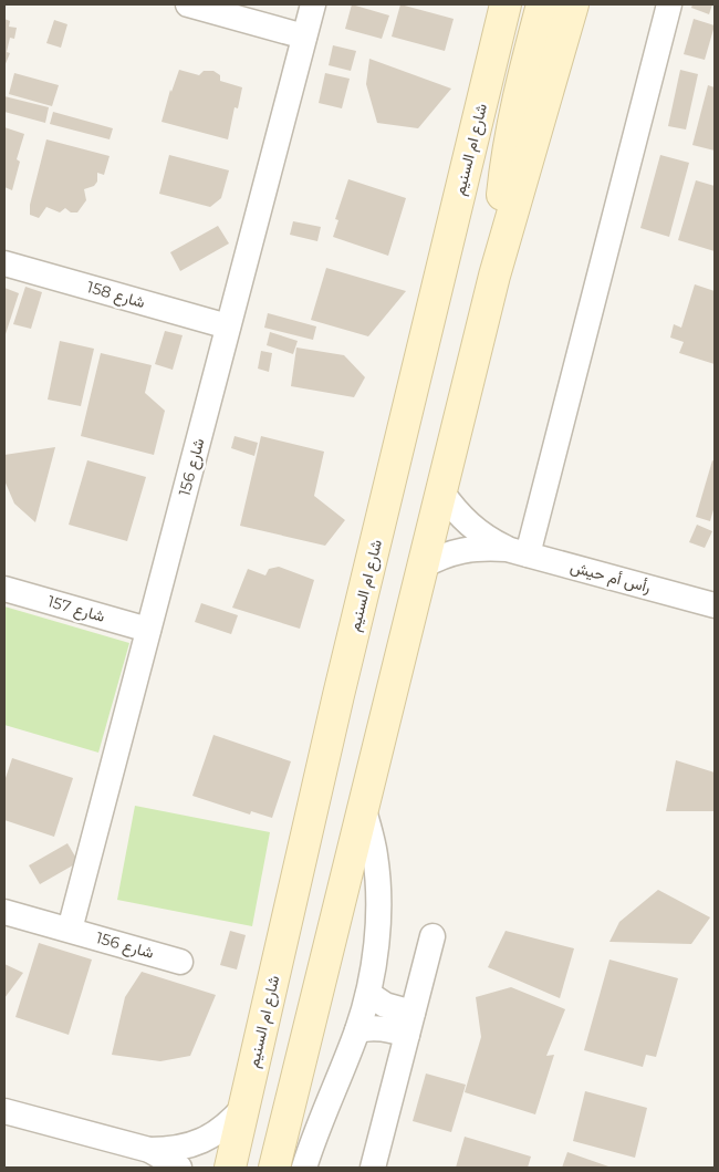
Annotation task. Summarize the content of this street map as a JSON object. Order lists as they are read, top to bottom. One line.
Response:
{"streets":{"main road":["شارع ام السنيم"],"street":["شارع 158","شارع 156","رأس أم حيش","شارع 157"]},"crossings":[["شارع 158","شارع 156"],["شارع 156","شارع 157"]]}
